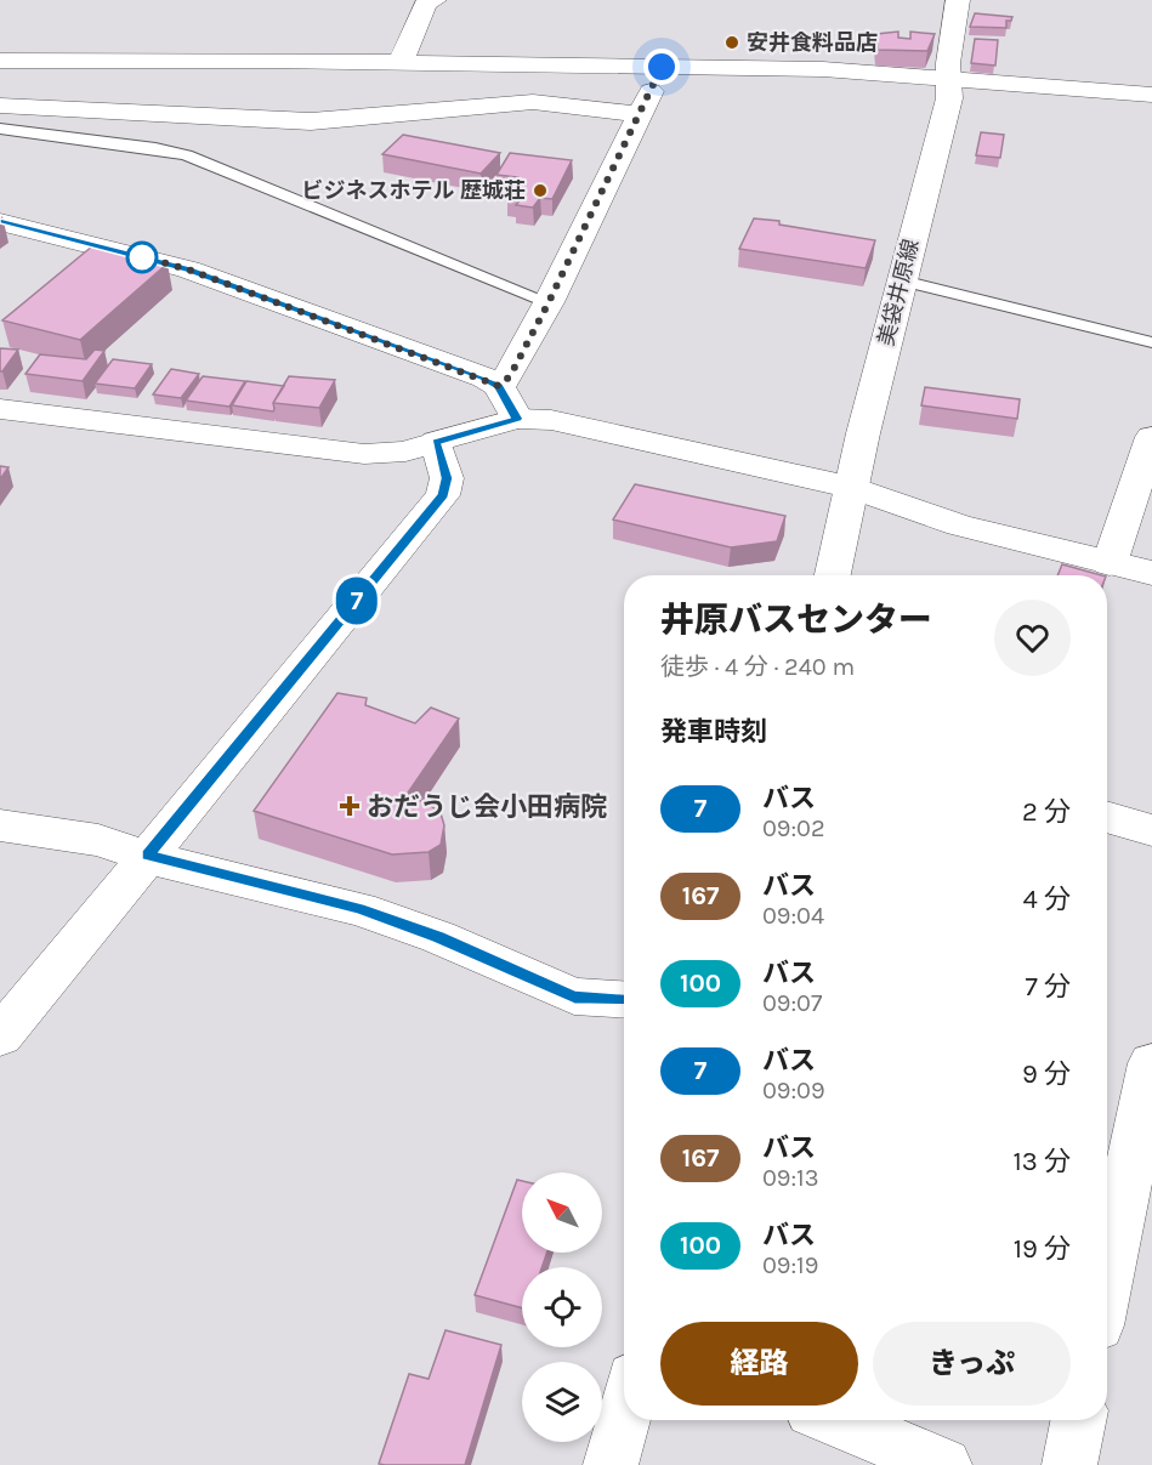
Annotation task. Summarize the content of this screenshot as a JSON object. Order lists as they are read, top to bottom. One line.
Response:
{"streets":{"street":["美袋井原線"]},"places":{"other":["安井食料品店","ビジネスホテル 歴城荘"],"health":["おだうじ会小田病院"]},"lines":["bus line 7"],"north":"top left","page":{"on_map":"7","heading":[["井原バスセンター","徒歩 · 4 分 · 240 m"],"発車時刻"],"list":[{"mark":"7","name":"バス","note":"09:02","value":"2 分"},{"mark":"167","name":"バス","note":"09:04","value":"4 分"},{"mark":"100","name":"バス","note":"09:07","value":"7 分"},{"mark":"7","name":"バス","note":"09:09","value":"9 分"},{"mark":"167","name":"バス","note":"09:13","value":"13 分"},{"mark":"100","name":"バス","note":"09:19","value":"19 分"}],"buttons":["経路","きっぷ"]}}
